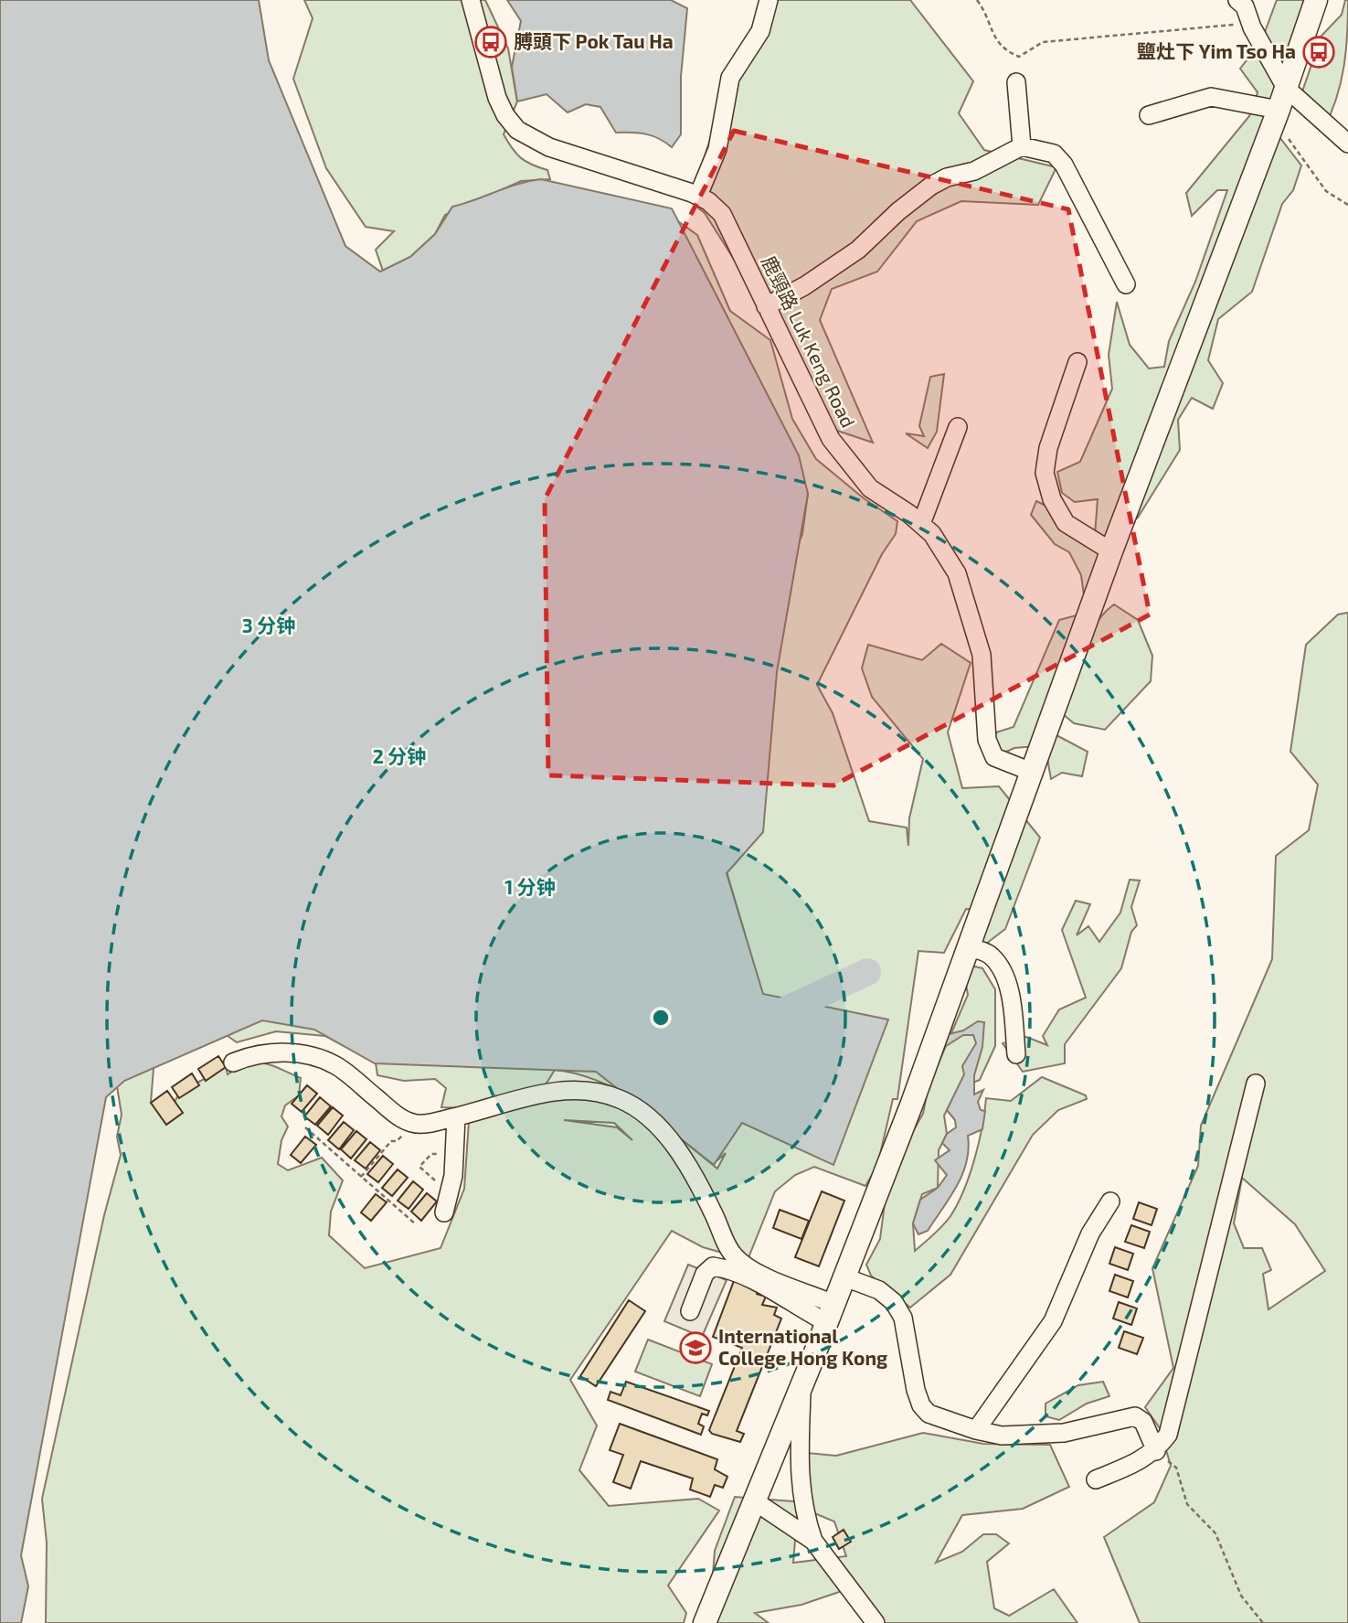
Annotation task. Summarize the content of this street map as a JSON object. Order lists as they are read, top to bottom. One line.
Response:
{"streets":{"street":["鹿頸路 Luk Keng Road"]},"places":{"bus stop":["膊頭下 Pok Tau Ha","鹽灶下 Yim Tso Ha"],"school or university":["International College Hong Kong"]},"rings":["3 分钟","2 分钟","1 分钟"]}
